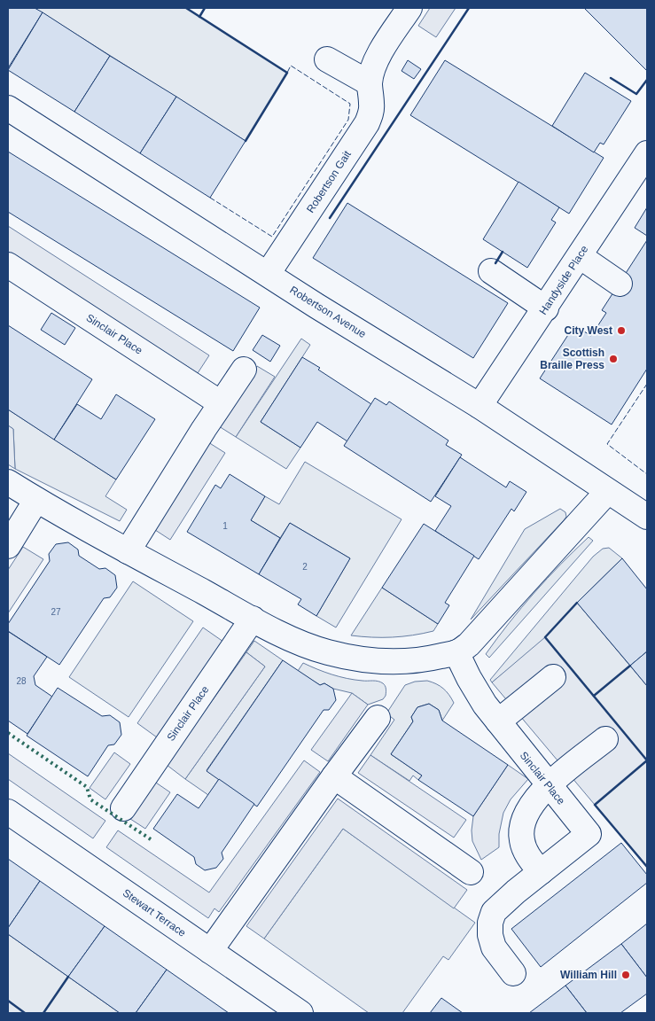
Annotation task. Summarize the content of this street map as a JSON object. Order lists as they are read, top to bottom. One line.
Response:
{"streets":{"street":["Robertson Gait","Handyside Place","Robertson Avenue","Sinclair Place","Stewart Terrace"]},"crossings":[["Robertson Gait","Robertson Avenue"],["Handyside Place","Robertson Avenue"]],"places":["City West","Scottish Braille Press","William Hill"],"house_numbers":["1","2","27","28"]}
